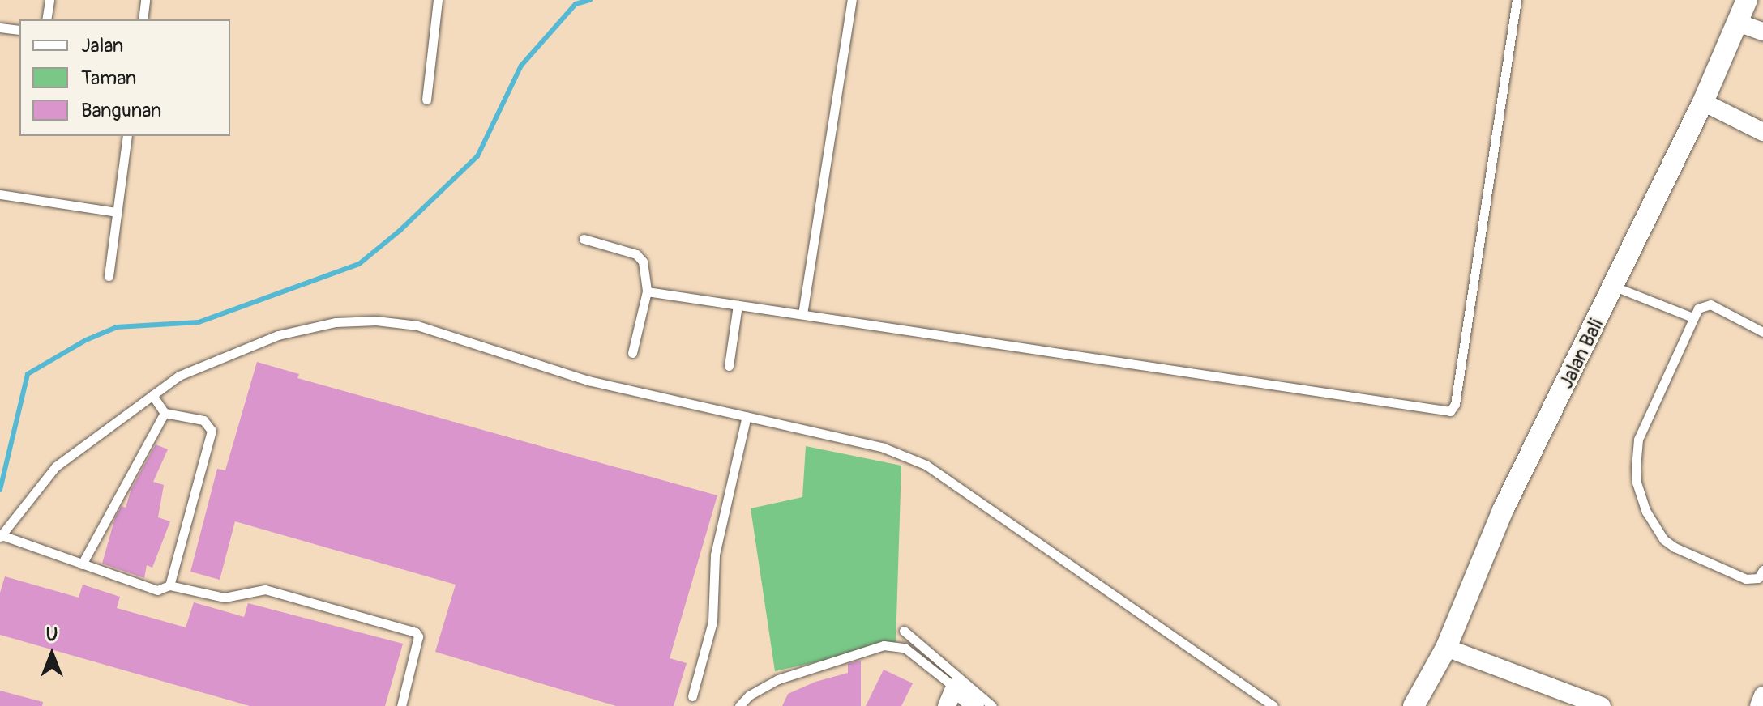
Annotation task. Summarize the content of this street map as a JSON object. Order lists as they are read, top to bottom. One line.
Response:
{"streets":{"street":["Jalan Bali"]},"legend":["Jalan","Taman","Bangunan"],"north":"top"}
